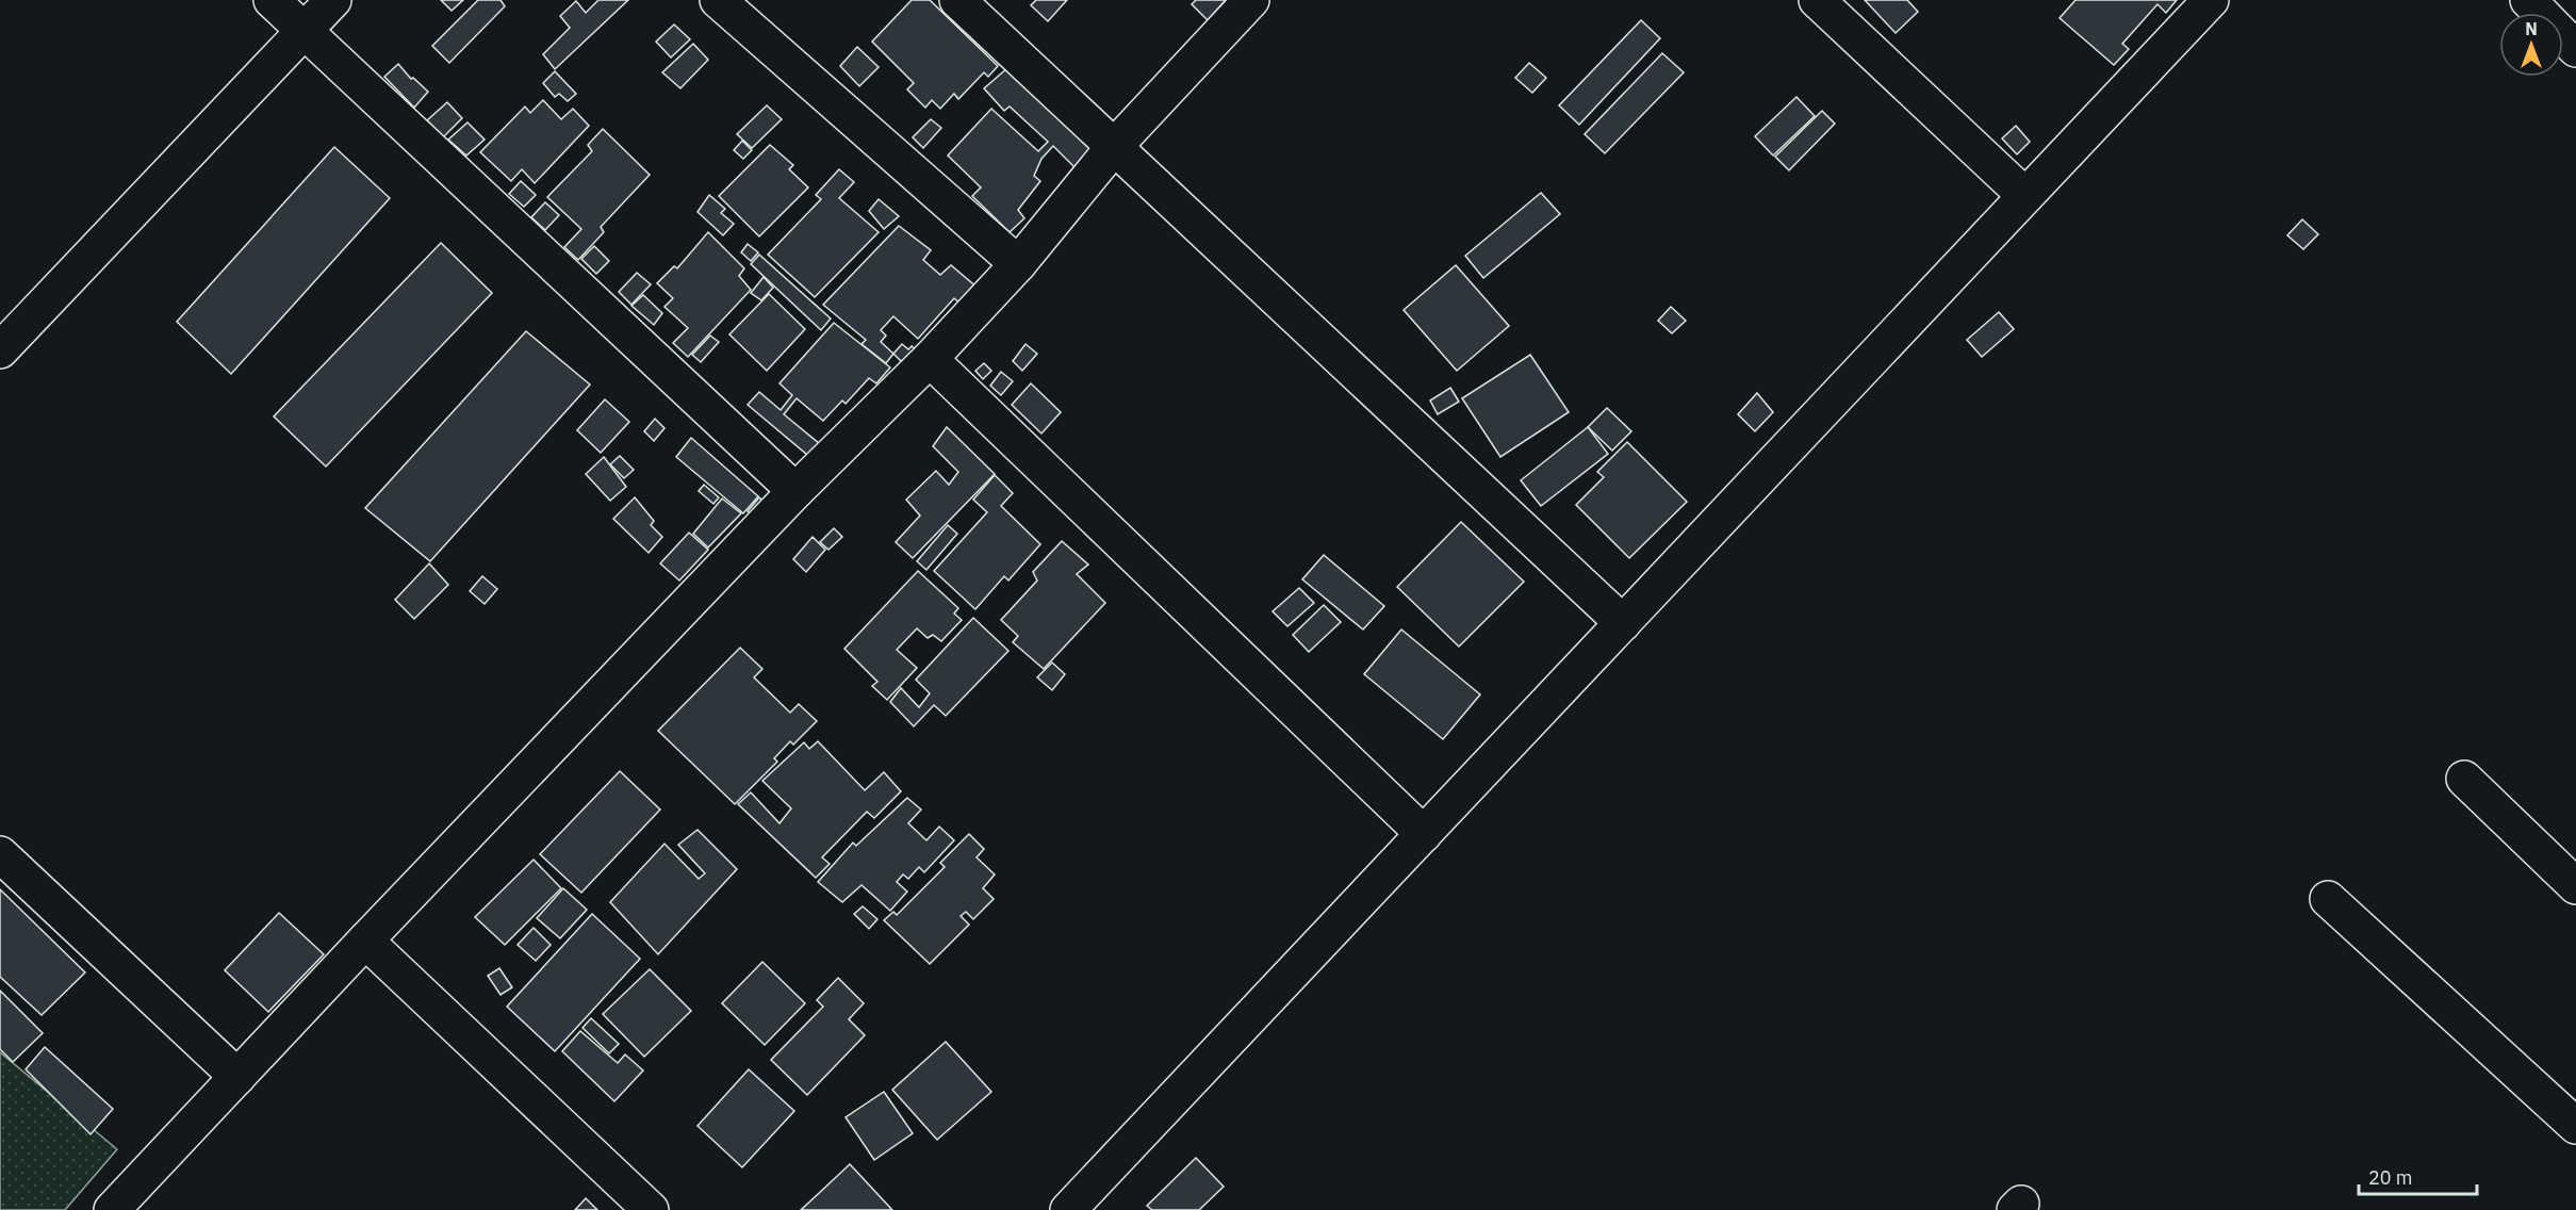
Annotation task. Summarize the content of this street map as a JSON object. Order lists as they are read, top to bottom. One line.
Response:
{"scale_bar":"20 m","north":"top"}
